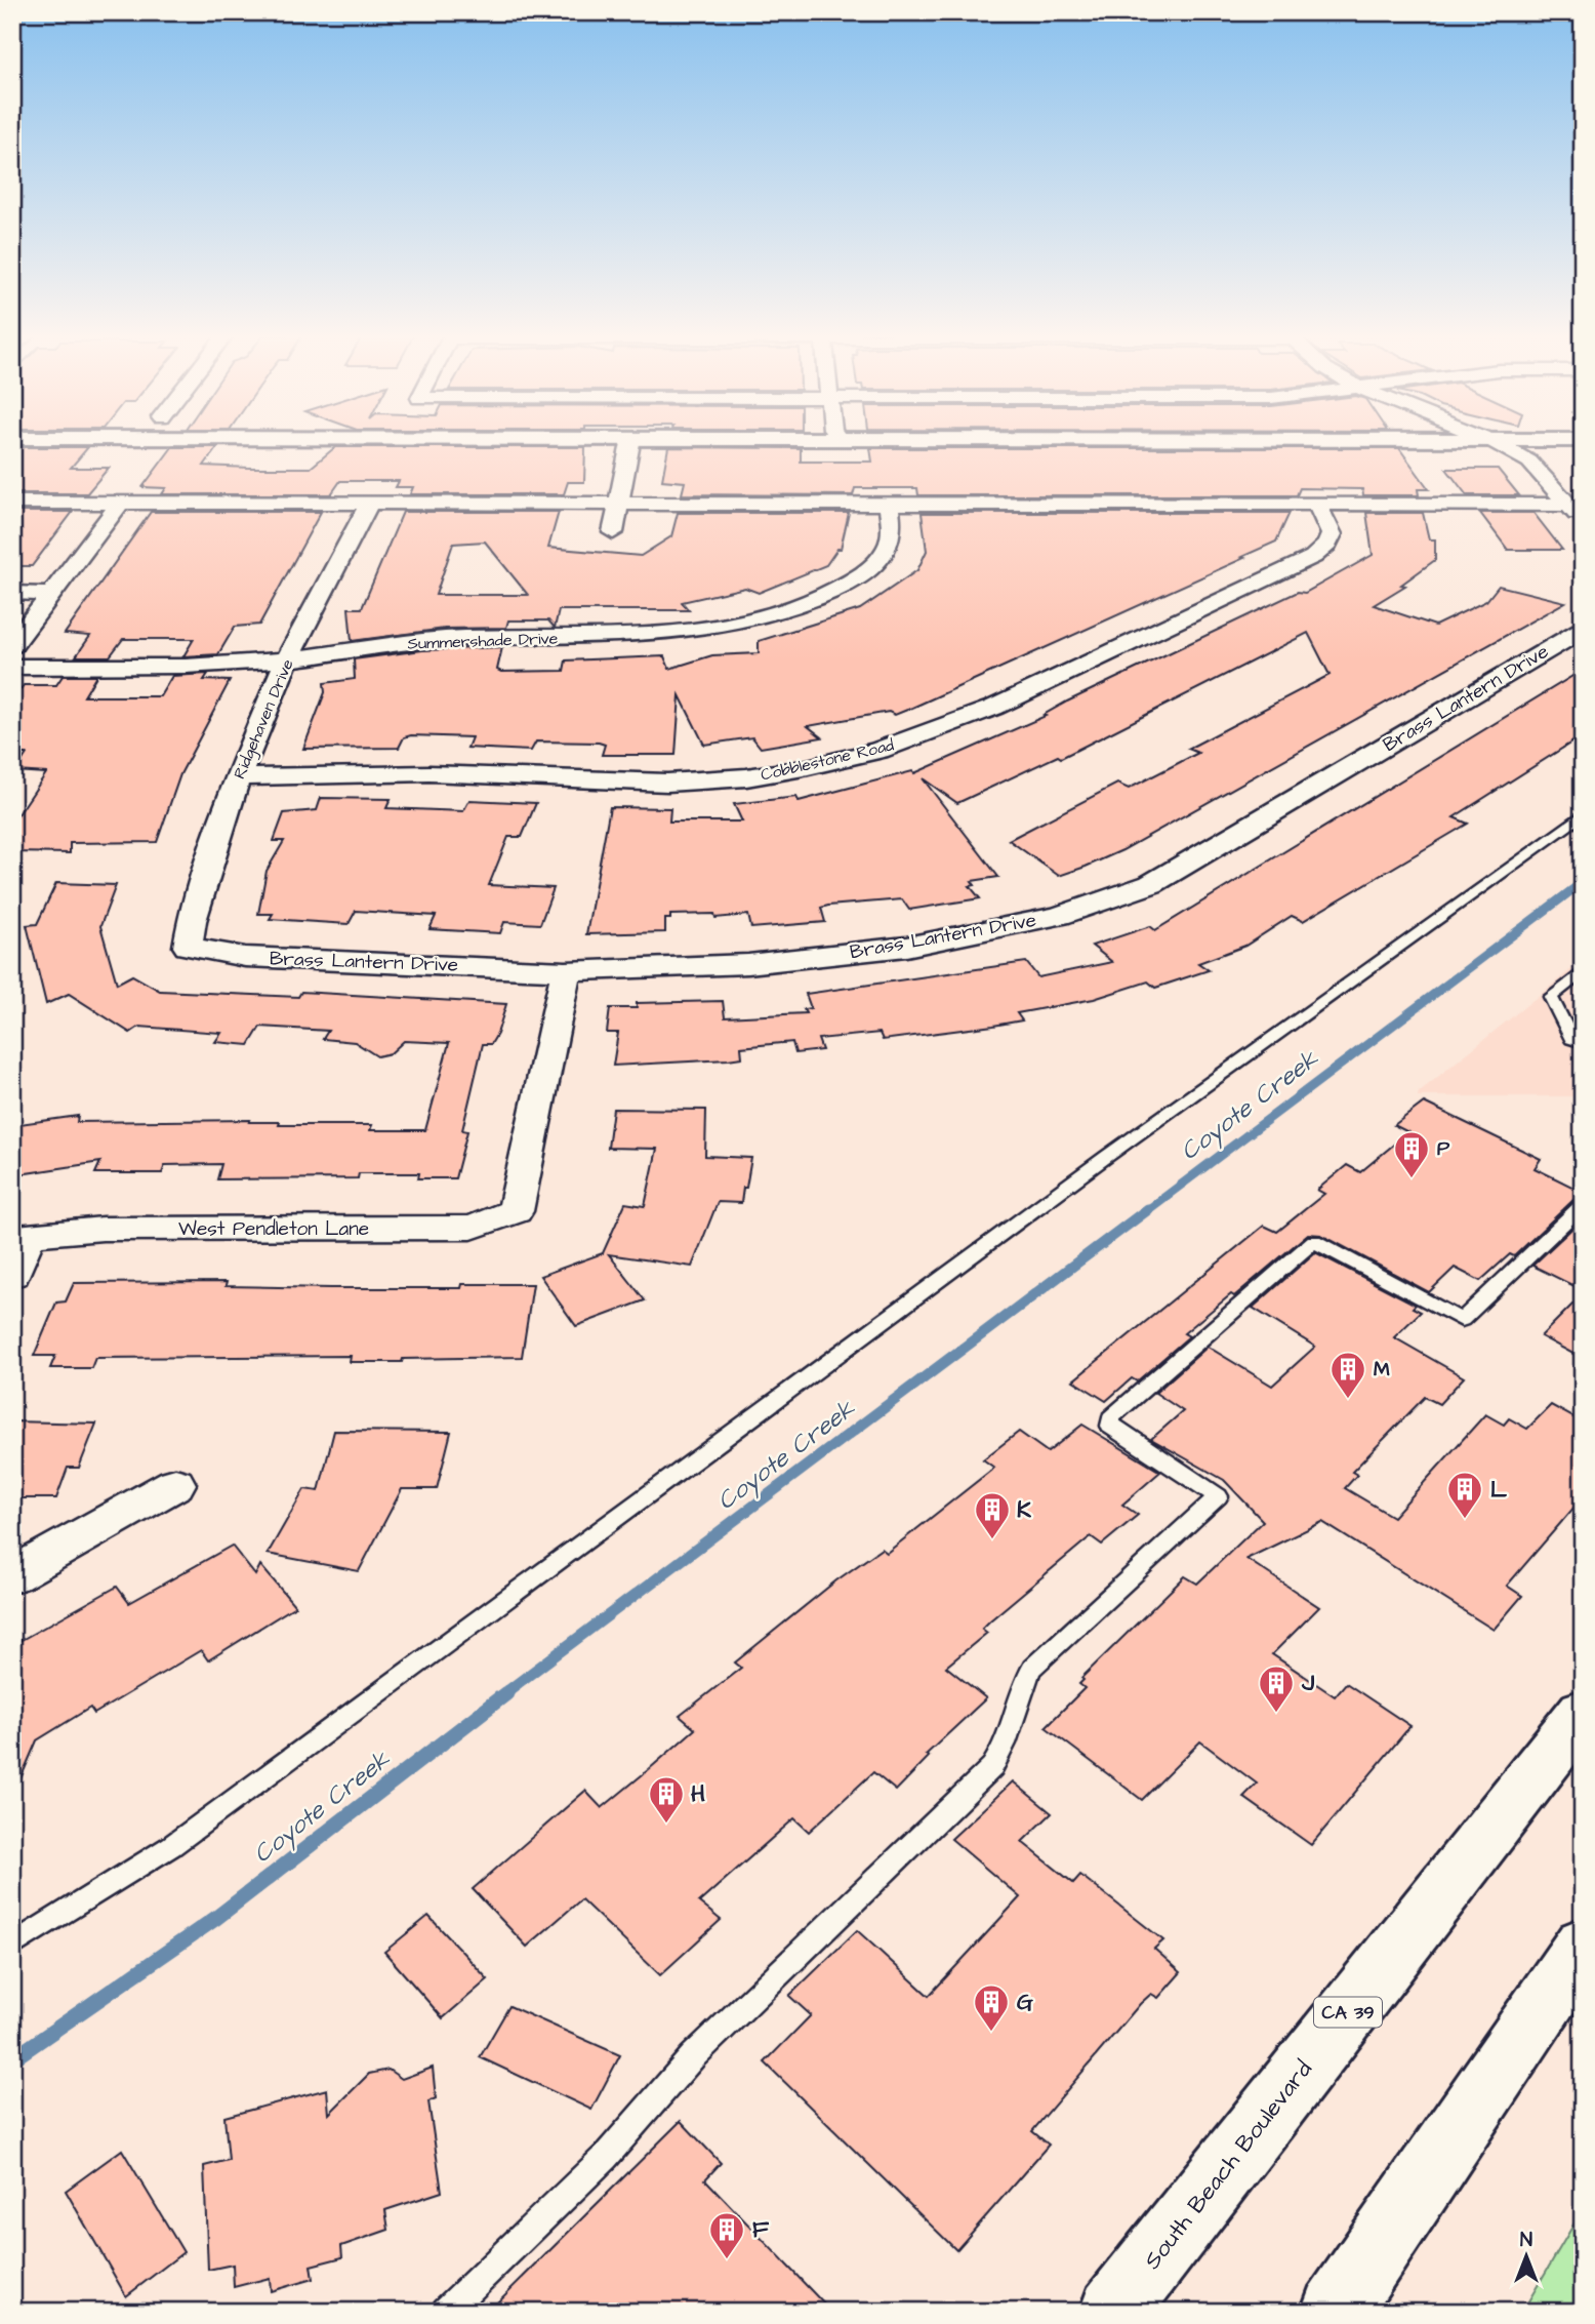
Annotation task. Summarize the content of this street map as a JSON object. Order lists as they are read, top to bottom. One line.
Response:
{"streets":{"main road":["CA 39","South Beach Boulevard"],"street":["Summershade Drive","Brass Lantern Drive","Ridgehaven Drive","Cobblestone Road","West Pendleton Lane"]},"crossings":[["Summershade Drive","Ridgehaven Drive"],["Brass Lantern Drive","Ridgehaven Drive"],["Brass Lantern Drive","West Pendleton Lane"],["Ridgehaven Drive","Cobblestone Road"]],"water":["Coyote Creek"],"places":{"building":["P","M","L","K","J","H","G","F"]},"north":"top"}
